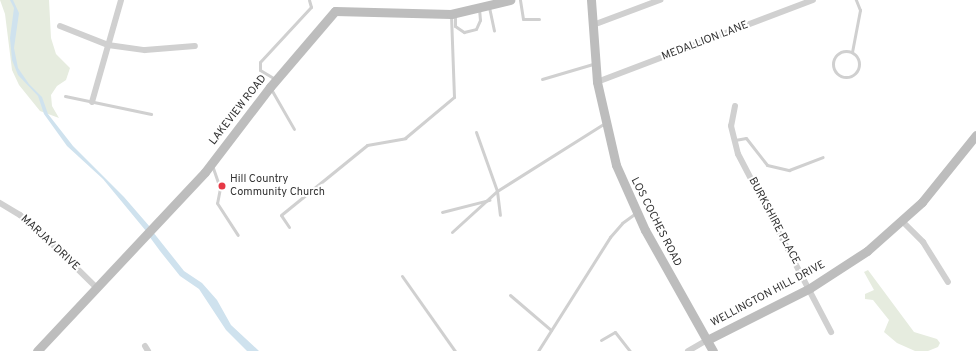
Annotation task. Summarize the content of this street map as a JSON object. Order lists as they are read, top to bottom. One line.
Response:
{"streets":{"street":["MEDALLION LANE","LAKEVIEW ROAD","BURKSHIRE PLACE","LOS COCHES ROAD","MARJAY DRIVE","WELLINGTON HILL DRIVE"]},"crossings":[["MEDALLION LANE","LOS COCHES ROAD"],["LAKEVIEW ROAD","MARJAY DRIVE"],["BURKSHIRE PLACE","WELLINGTON HILL DRIVE"],["LOS COCHES ROAD","WELLINGTON HILL DRIVE"]],"places":["Hill Country Community Church"]}
